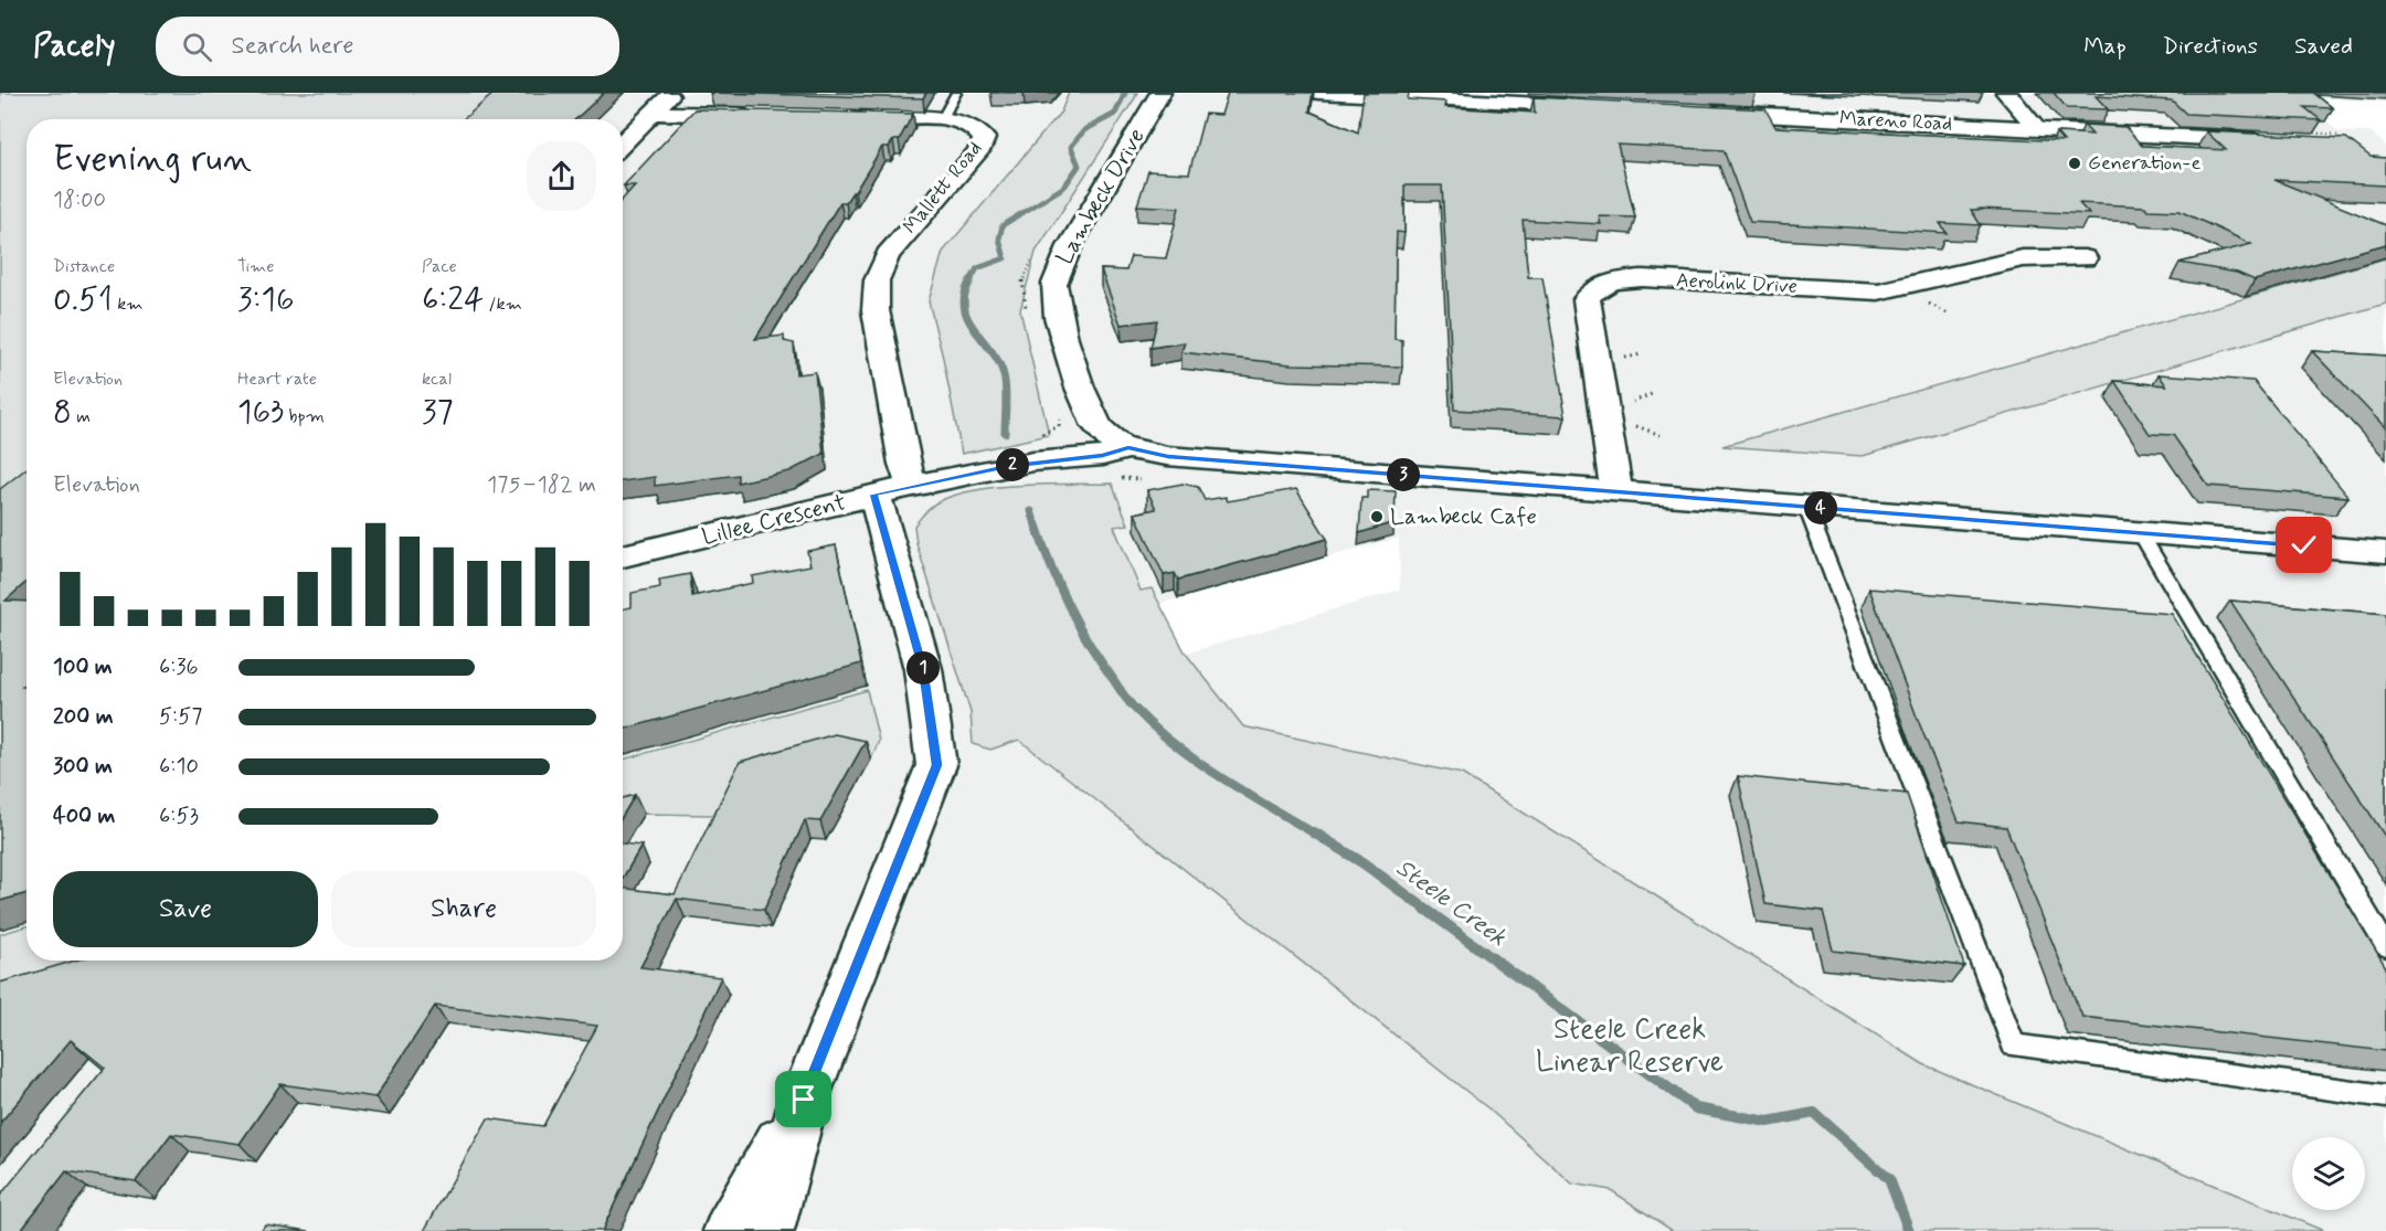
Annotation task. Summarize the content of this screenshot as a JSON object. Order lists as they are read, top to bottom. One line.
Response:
{"streets":{"street":["Mareno Road","Mallett Road","Lambeck Drive","Aerolink Drive","Lillee Crescent"]},"crossings":[["Mallett Road","Lillee Crescent"],["Lambeck Drive","Aerolink Drive"],["Lambeck Drive","Lillee Crescent"]],"water":["Steele Creek"],"parks":["Steele Creek Linear Reserve"],"places":["Generation-e","Lambeck Cafe"],"page":{"header":"Pacely","search":"Search here","nav":["Map","Directions","Saved"],"heading":["Evening run","18:00"],"stats":[["Distance","0.51 km"],["Time","3:16"],["Pace","6:24 /km"],["Elevation","8 m"],["Heart rate","163 bpm"],["kcal","37"]],"pins":["2","3","4","1"],"chart":["Elevation","175–182 m"],"list":[{"name":"100 m","note":"6:36"},{"name":"200 m","note":"5:57"},{"name":"300 m","note":"6:10"},{"name":"400 m","note":"6:53"}],"buttons":["Save","Share"]}}
